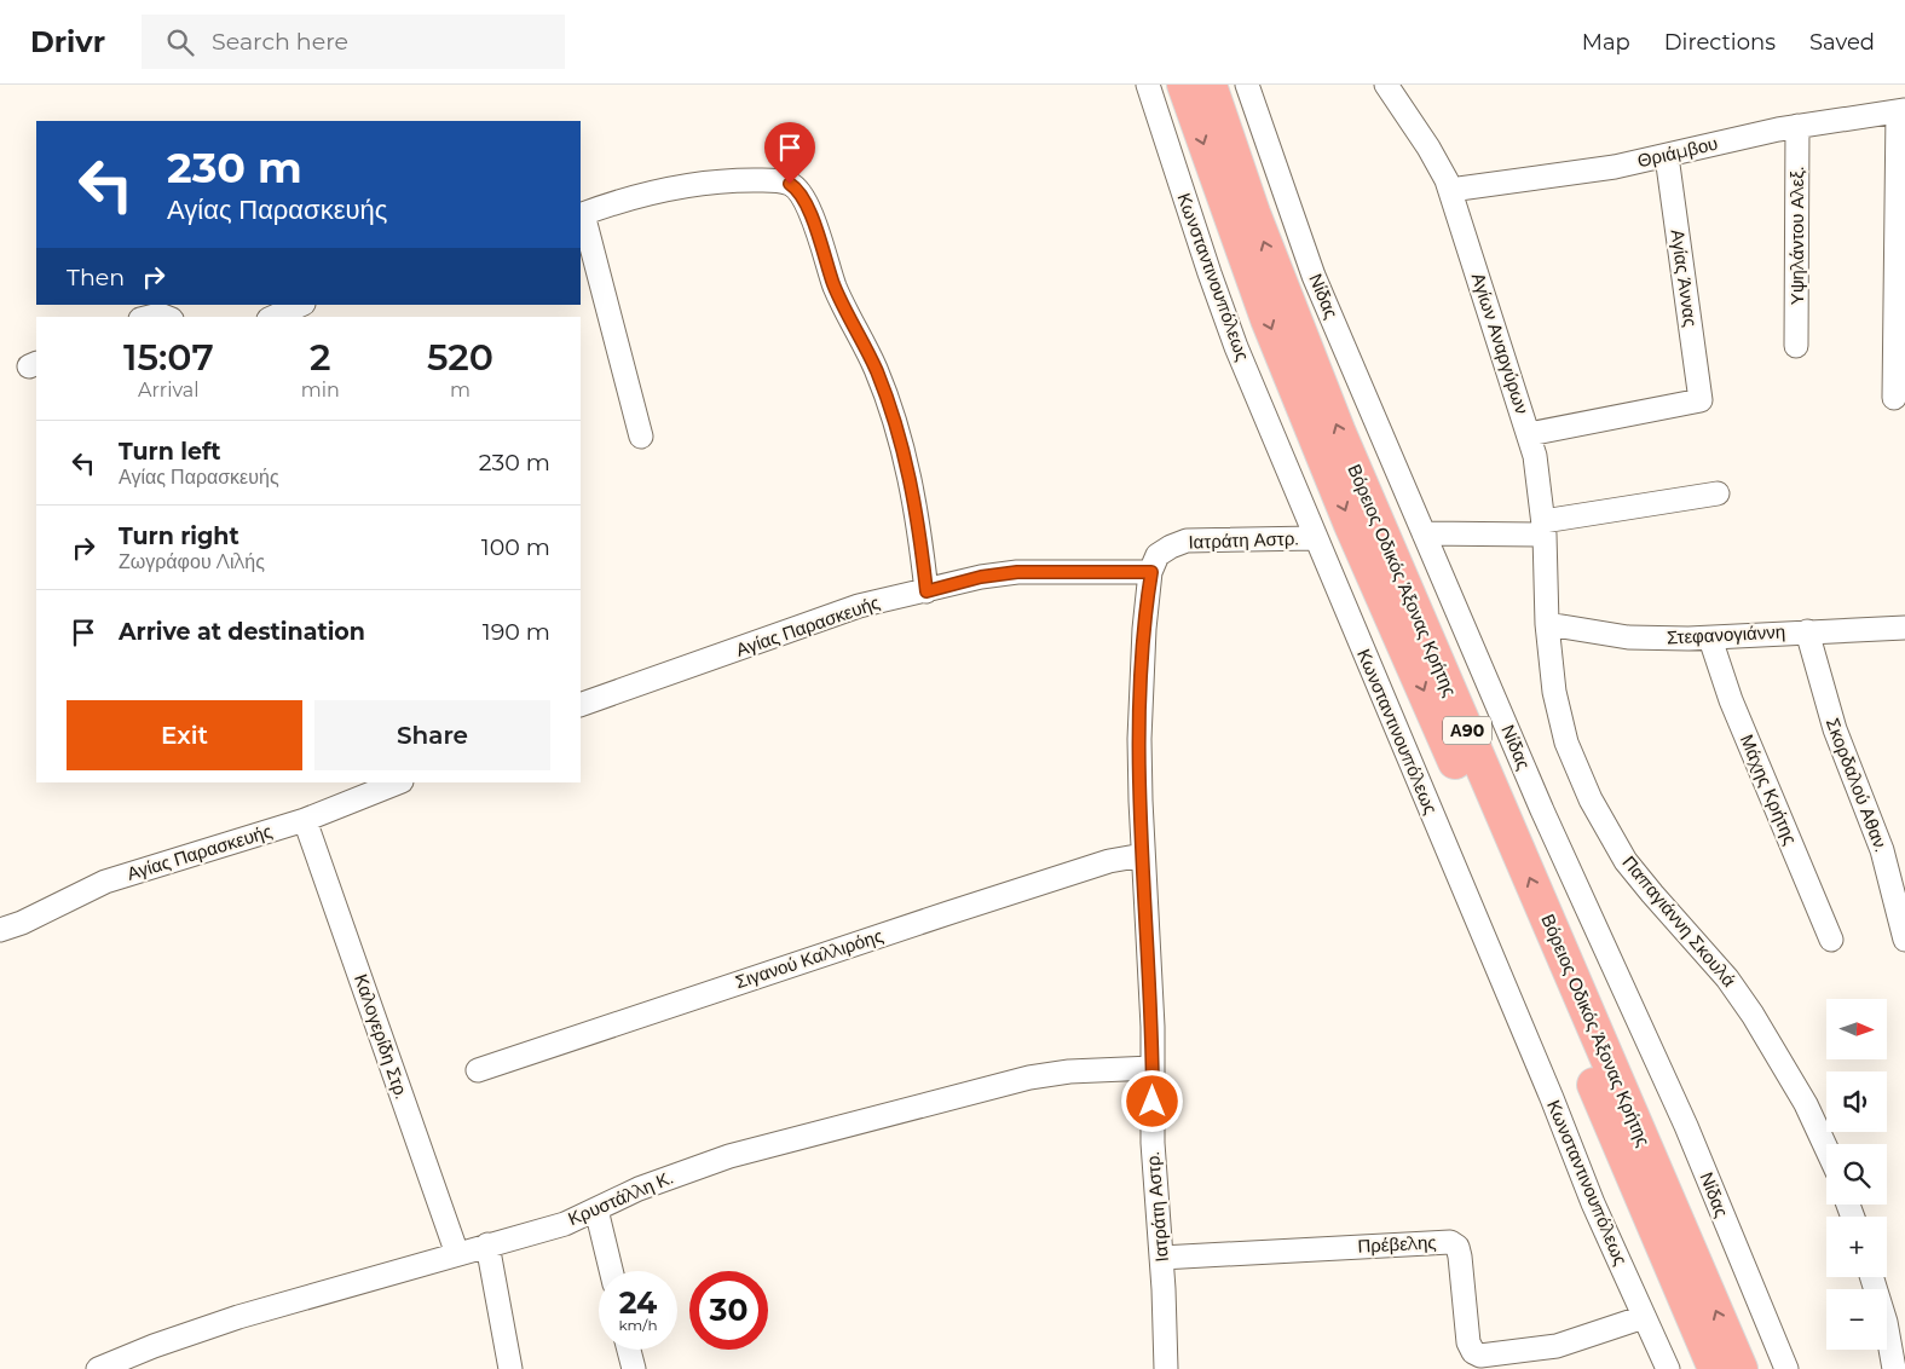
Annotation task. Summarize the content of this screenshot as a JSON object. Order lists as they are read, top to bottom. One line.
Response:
{"streets":{"highway":["Βόρειος Οδικός Άξονας Κρήτης","Α90"],"street":["Θριάμβου","Υψηλάντου Αλεξ.","Κωνσταντινουπόλεως","Αγίας Άννας","Νίδας","Αγίων Αναργύρων","Ιατράτη Αστρ.","Αγίας Παρασκευής","Στεφανογιάννη","Σκορδαλού Αθαν.","Μάχης Κρήτης","Παπαγιάννη Σκουλά","Σιγανού Καλλιρόης","Καλογερίδη Στρ.","Κρυστάλλη Κ.","Πρέβελης"]},"crossings":[["Θριάμβου","Υψηλάντου Αλεξ."],["Θριάμβου","Αγίας Άννας"],["Θριάμβου","Αγίων Αναργύρων"],["Κωνσταντινουπόλεως","Ιατράτη Αστρ."],["Κωνσταντινουπόλεως","Πρέβελης"],["Αγίας Άννας","Αγίων Αναργύρων"],["Αγίων Αναργύρων","Στεφανογιάννη"],["Αγίων Αναργύρων","Παπαγιάννη Σκουλά"],["Ιατράτη Αστρ.","Αγίας Παρασκευής"],["Ιατράτη Αστρ.","Σιγανού Καλλιρόης"],["Ιατράτη Αστρ.","Κρυστάλλη Κ."],["Ιατράτη Αστρ.","Πρέβελης"],["Αγίας Παρασκευής","Καλογερίδη Στρ."],["Στεφανογιάννη","Σκορδαλού Αθαν."],["Στεφανογιάννη","Μάχης Κρήτης"],["Στεφανογιάννη","Παπαγιάννη Σκουλά"],["Καλογερίδη Στρ.","Κρυστάλλη Κ."]],"north":"right","page":{"header":"Drivr","search":"Search here","nav":["Map","Directions","Saved"],"turn":["230 m","Αγίας Παρασκευής"],"then":"Then","eta":["15:07","Arrival","2","min","520","m"],"list":[{"name":"Turn left","note":"Αγίας Παρασκευής","value":"230 m"},{"name":"Turn right","note":"Ζωγράφου Λιλής","value":"100 m"},{"name":"Arrive at destination","value":"190 m"}],"buttons":["Exit","Share"],"map_buttons":["+","−"],"speed":"24 km/h","limit":"30"}}
